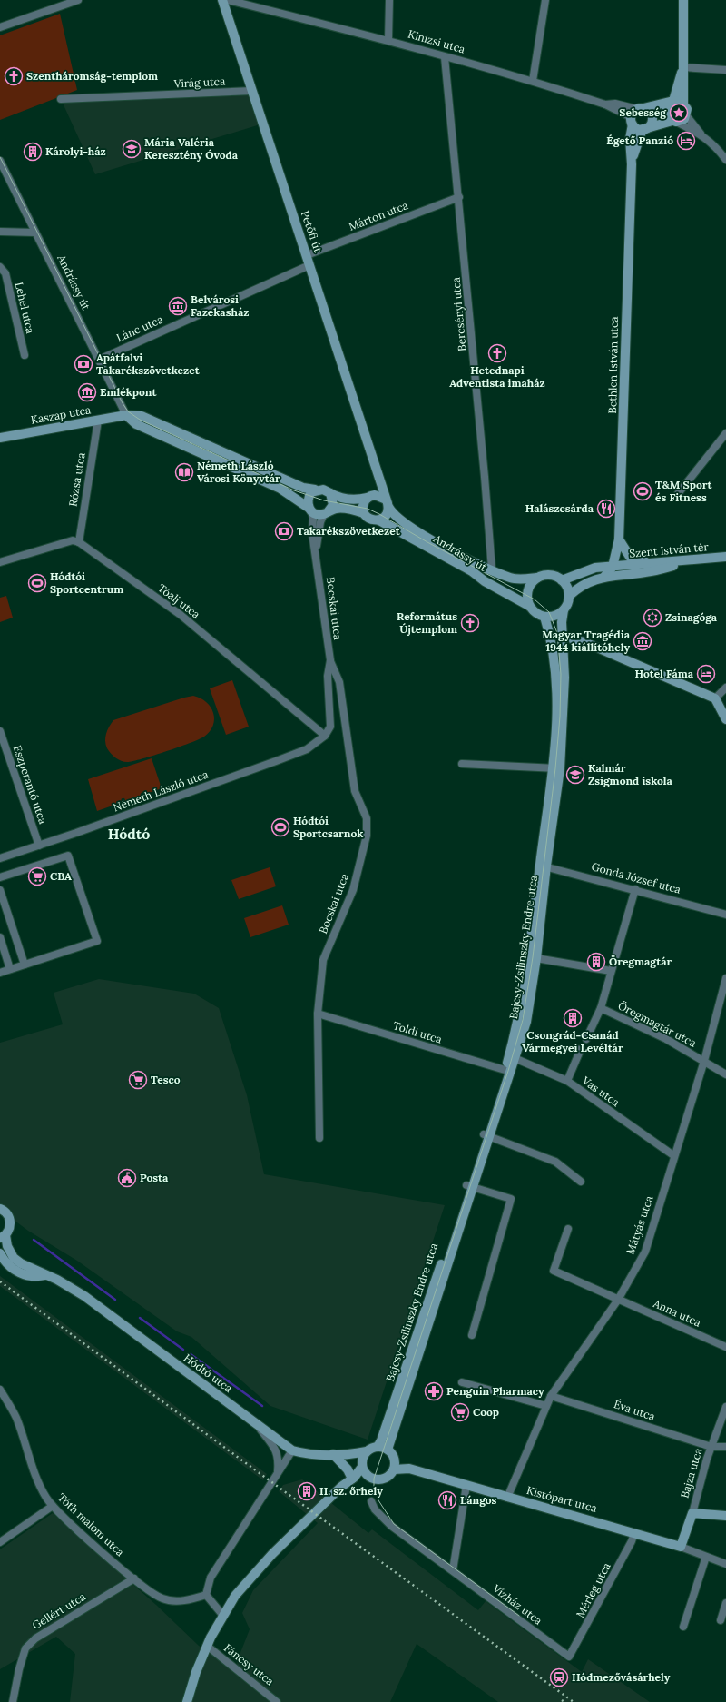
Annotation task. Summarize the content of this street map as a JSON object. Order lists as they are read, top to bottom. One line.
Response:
{"streets":{"street":["Kinizsi utca","Virág utca","Márton utca","Petőfi út","Andrássy út","Lehel utca","Bercsényi utca","Lánc utca","Bethlen István utca","Kaszap utca","Rózsa utca","Szent István tér","Tóalj utca","Bocskai utca","Eszperantó utca","Németh László utca","Gonda József utca","Bajcsy-Zsilinszky Endre utca","Öregmagtár utca","Toldi utca","Vas utca","Mátyás utca","Anna utca","Hódtó utca","Éva utca","Bajza utca","Kistópart utca","Tóth malom utca","Mérleg utca","Vízház utca","Gellért utca","Fáncsy utca"]},"crossings":[["Kinizsi utca","Bercsényi utca"],["Kinizsi utca","Bethlen István utca"],["Virág utca","Petőfi út"],["Márton utca","Petőfi út"],["Márton utca","Bercsényi utca"],["Petőfi út","Andrássy út"],["Petőfi út","Lánc utca"],["Andrássy út","Bercsényi utca"],["Andrássy út","Lánc utca"],["Andrássy út","Kaszap utca"],["Andrássy út","Szent István tér"],["Andrássy út","Bocskai utca"],["Andrássy út","Bajcsy-Zsilinszky Endre utca"],["Bethlen István utca","Szent István tér"],["Kaszap utca","Rózsa utca"],["Rózsa utca","Tóalj utca"],["Szent István tér","Bajcsy-Zsilinszky Endre utca"],["Tóalj utca","Bocskai utca"],["Tóalj utca","Németh László utca"],["Bocskai utca","Németh László utca"],["Bocskai utca","Toldi utca"],["Eszperantó utca","Németh László utca"],["Gonda József utca","Bajcsy-Zsilinszky Endre utca"],["Gonda József utca","Öregmagtár utca"],["Bajcsy-Zsilinszky Endre utca","Toldi utca"],["Bajcsy-Zsilinszky Endre utca","Vas utca"],["Bajcsy-Zsilinszky Endre utca","Hódtó utca"],["Bajcsy-Zsilinszky Endre utca","Kistópart utca"],["Öregmagtár utca","Mátyás utca"],["Vas utca","Mátyás utca"],["Mátyás utca","Anna utca"],["Mátyás utca","Éva utca"],["Mátyás utca","Kistópart utca"],["Hódtó utca","Kistópart utca"],["Éva utca","Bajza utca"],["Bajza utca","Kistópart utca"],["Kistópart utca","Mérleg utca"],["Tóth malom utca","Gellért utca"],["Mérleg utca","Vízház utca"]],"districts":["Hódtó"],"places":{"church":["Szentháromság-templom","Hetednapi Adventista imaház","Református Újtemplom"],"place":["Sebesség"],"hotel":["Égető Panzió","Hotel Fáma"],"school or university":["Mária Valéria Keresztény Óvoda","Kalmár Zsigmond iskola"],"building":["Károlyi-ház","Öregmagtár","Csongrád-Csanád Vármegyei Levéltár","II. sz. őrhely"],"museum":["Belvárosi Fazekasház","Emlékpont","Magyar Tragédia 1944 kiállítóhely"],"bank":["Apátfalvi Takarékszövetkezet","Takarékszövetkezet"],"library":["Németh László Városi Könyvtár"],"sports":["T&M Sport és Fitness","Hódtói Sportcentrum","Hódtói Sportcsarnok"],"restaurant":["Halászcsárda","Lángos"],"synagogue":["Zsinagóga"],"supermarket":["CBA","Tesco","Coop"],"public building":["Posta"],"pharmacy":["Penguin Pharmacy"],"station":["Hódmezővásárhely"]}}
